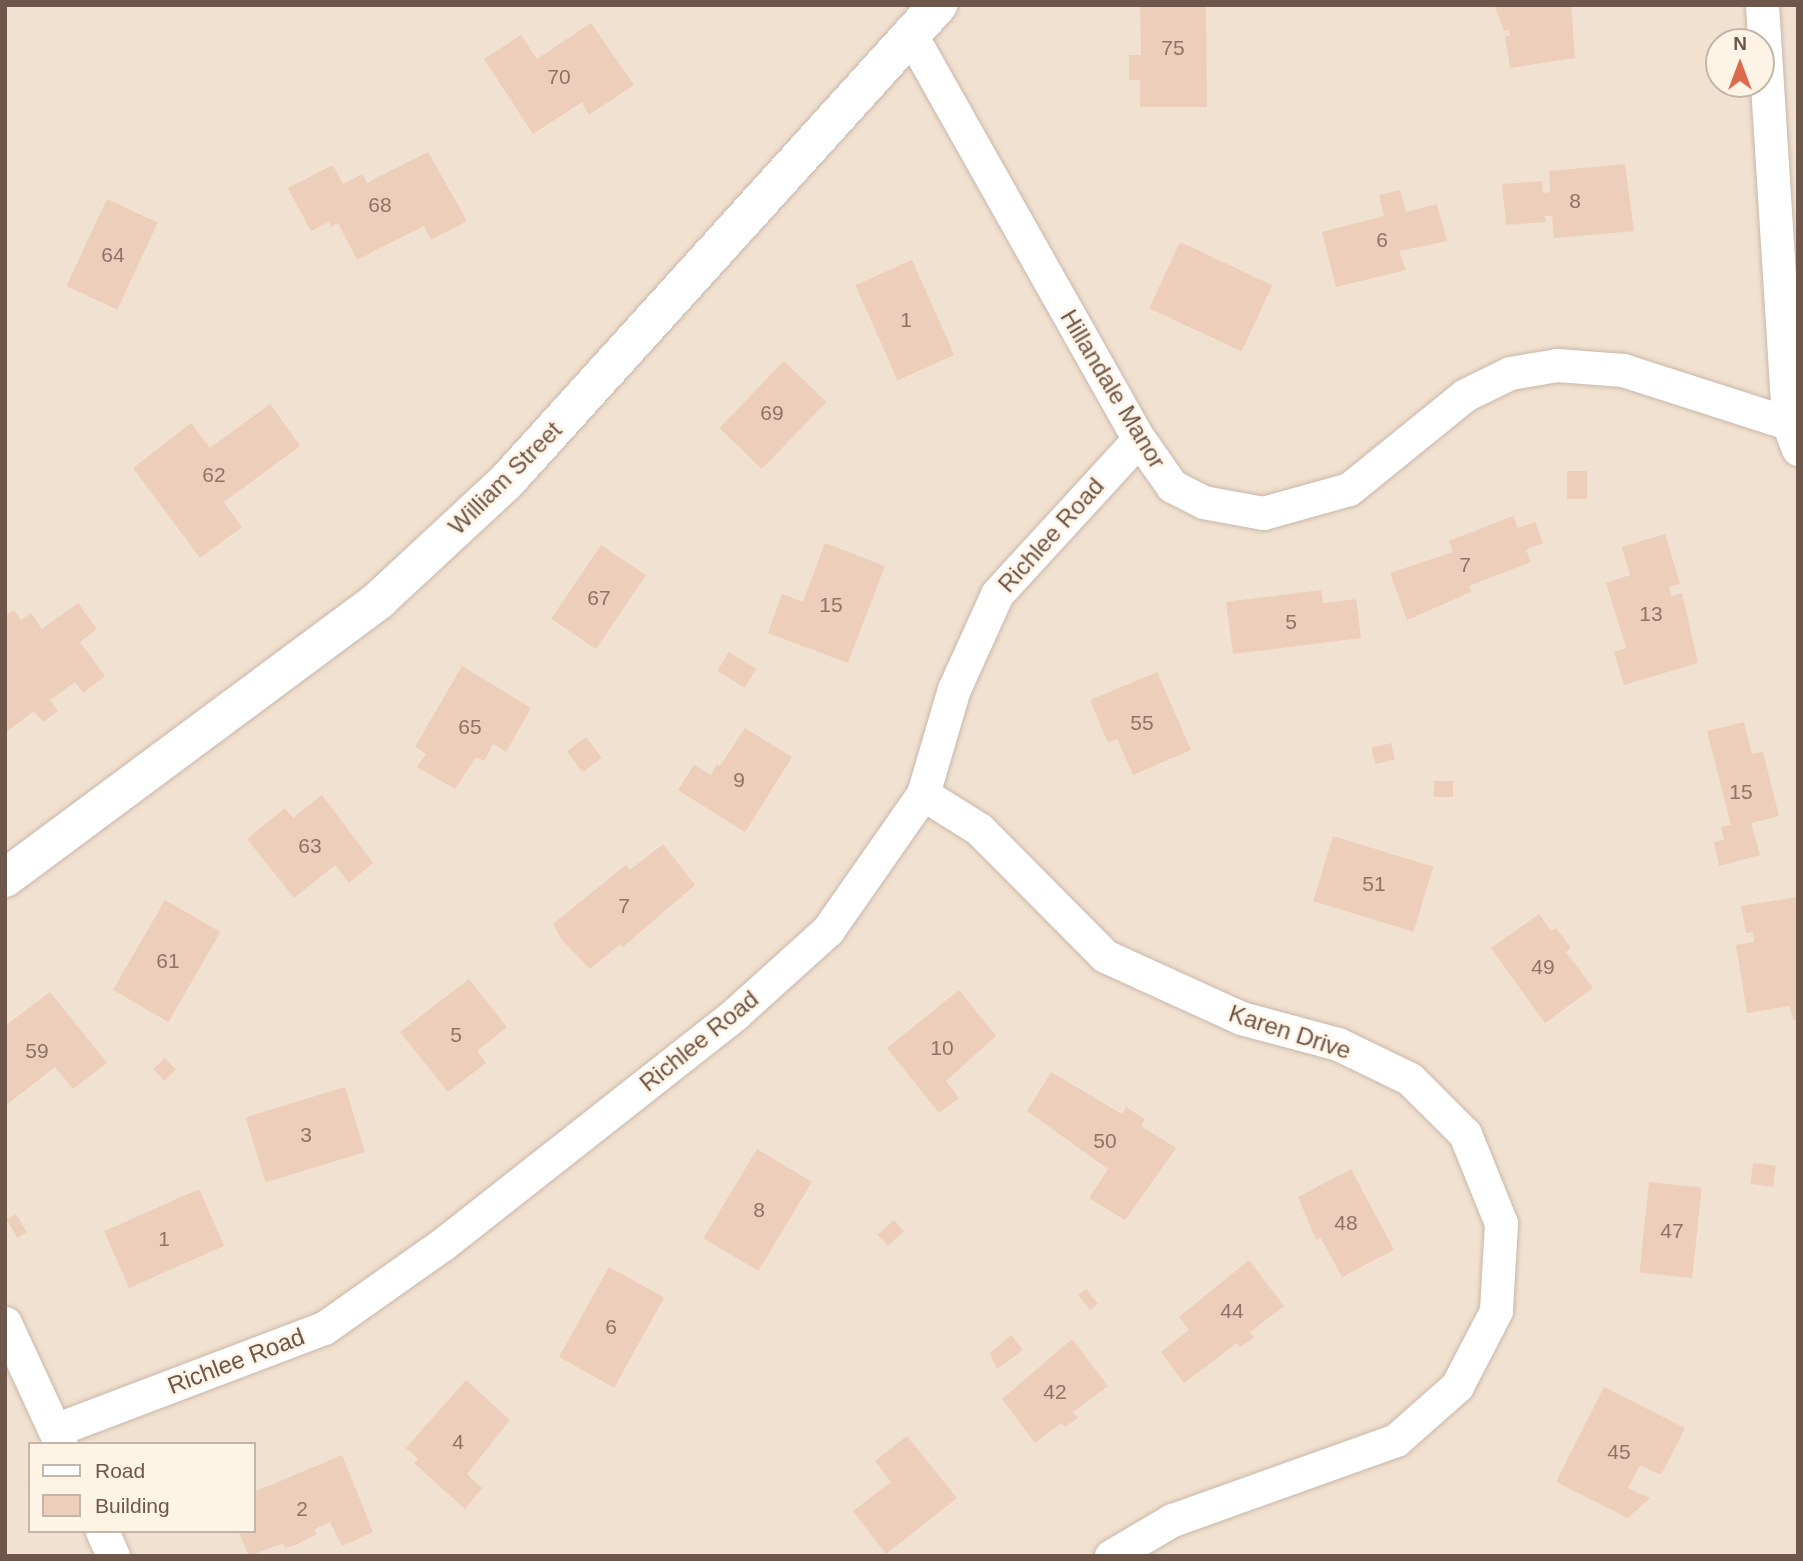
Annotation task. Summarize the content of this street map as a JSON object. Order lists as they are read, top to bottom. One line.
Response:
{"streets":{"street":["Hillandale Manor","William Street","Richlee Road","Karen Drive"]},"crossings":[["Hillandale Manor","William Street"],["Hillandale Manor","Richlee Road"],["Richlee Road","Karen Drive"]],"house_numbers":["75","70","8","68","6","64","1","69","62","7","67","15","13","5","55","65","9","15","63","51","7","61","49","5","10","59","3","50","8","48","47","1","44","6","42","4","45","2"],"legend":["Road","Building"],"north":"top"}
